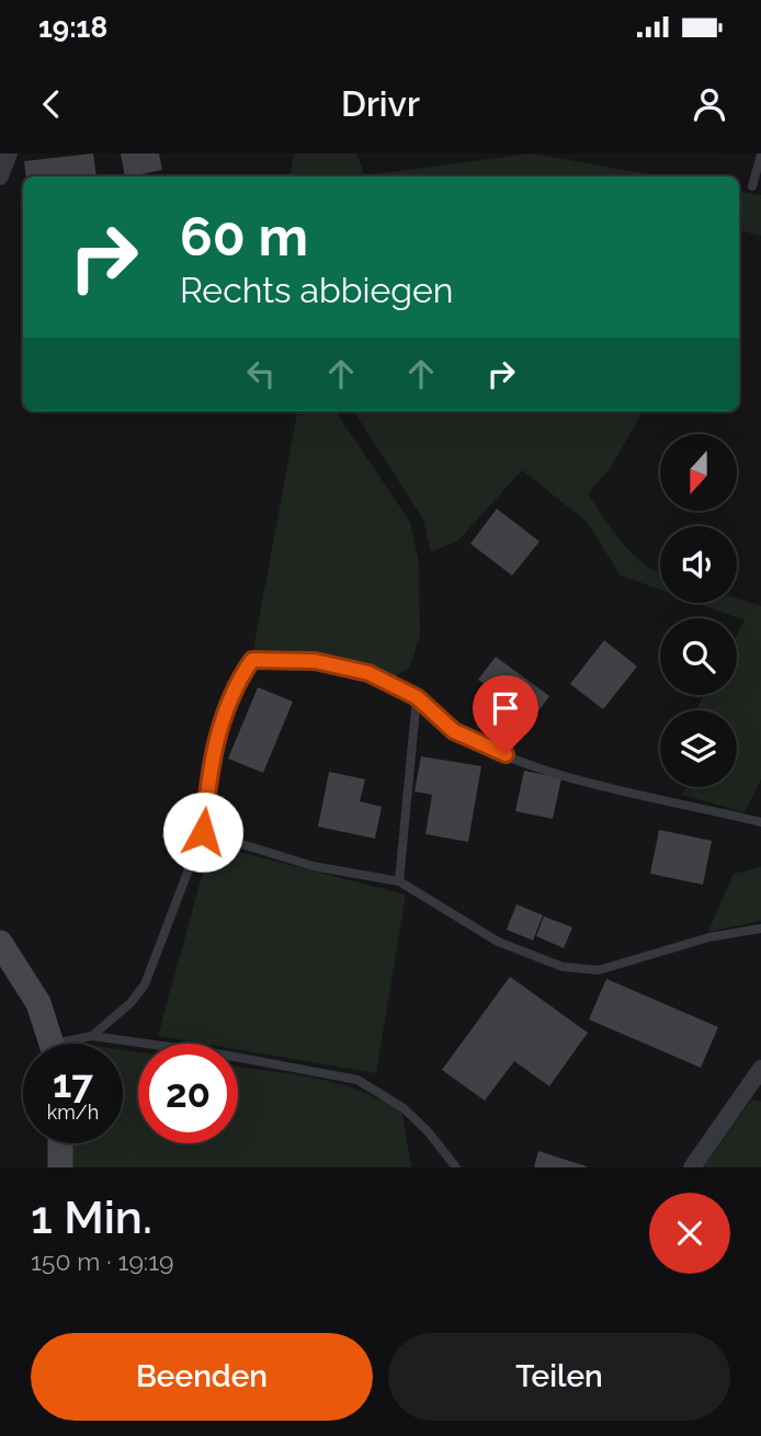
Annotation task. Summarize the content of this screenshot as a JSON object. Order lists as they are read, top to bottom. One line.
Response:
{"north":"bottom","page":{"status":"19:18","header":"Drivr","turn":["60 m","Rechts abbiegen"],"speed":"17 km/h","limit":"20","heading":["1 Min.","150 m · 19:19"],"buttons":["Beenden","Teilen"]}}
